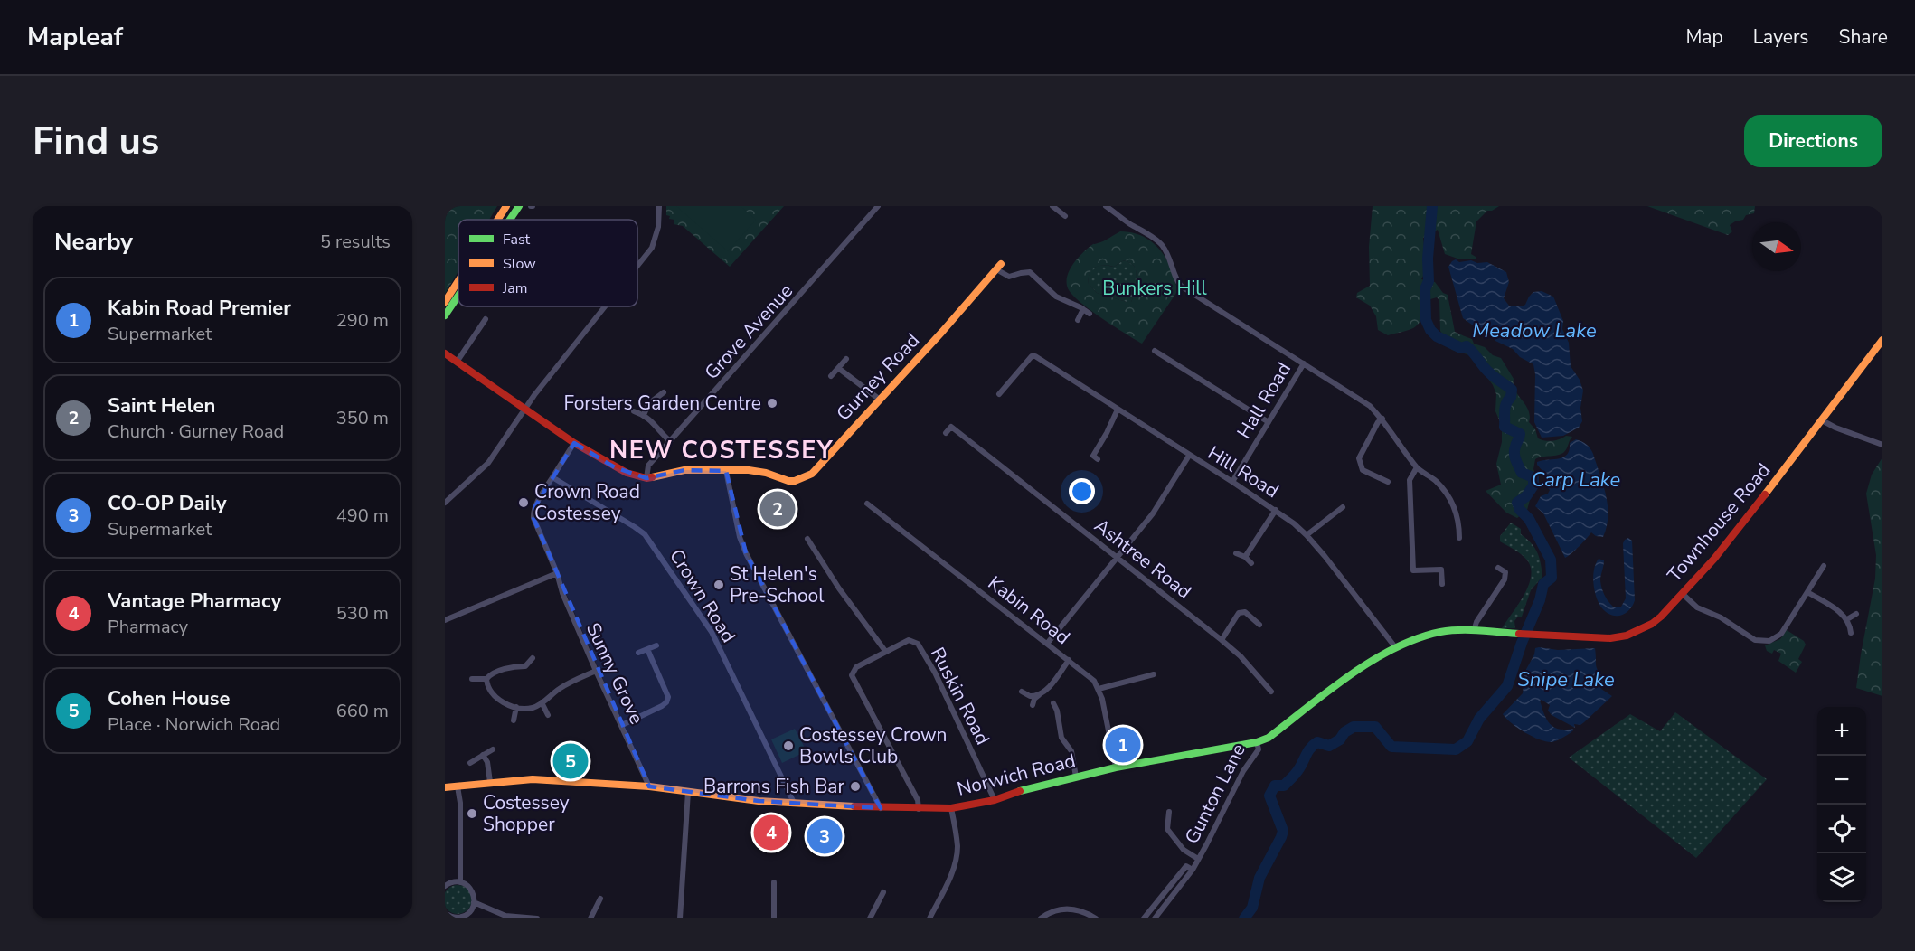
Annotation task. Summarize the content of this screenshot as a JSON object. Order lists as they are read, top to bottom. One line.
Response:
{"streets":{"main road":["Gurney Road","Townhouse Road","Norwich Road"],"street":["Grove Avenue","Hall Road","Hill Road","Ashtree Road","Crown Road","Kabin Road","Sunny Grove","Ruskin Road","Gunton Lane"]},"crossings":[["Grove Avenue","Gurney Road"],["Hall Road","Hill Road"],["Hill Road","Norwich Road"],["Townhouse Road","Norwich Road"],["Crown Road","Sunny Grove"],["Crown Road","Norwich Road"],["Kabin Road","Norwich Road"],["Sunny Grove","Norwich Road"],["Ruskin Road","Norwich Road"],["Norwich Road","Gunton Lane"]],"districts":["NEW COSTESSEY"],"water":["Meadow Lake","Carp Lake","Snipe Lake"],"parks":["Bunkers Hill"],"places":["Forsters Garden Centre","Crown Road Costessey","St Helen's Pre-School","Costessey Crown Bowls Club","Barrons Fish Bar","Costessey Shopper"],"legend":["Fast","Slow","Jam"],"north":"right","page":{"header":"Mapleaf","nav":["Map","Layers","Share"],"buttons":"Directions","title":"Find us","heading":["Nearby","5 results"],"list":[{"mark":"1","name":"Kabin Road Premier","note":"Supermarket","value":"290 m"},{"mark":"2","name":"Saint Helen","note":"Church · Gurney Road","value":"350 m"},{"mark":"3","name":"CO-OP Daily","note":"Supermarket","value":"490 m"},{"mark":"4","name":"Vantage Pharmacy","note":"Pharmacy","value":"530 m"},{"mark":"5","name":"Cohen House","note":"Place · Norwich Road","value":"660 m"}],"pins":["2","1","5","4","3"],"map_buttons":["+","−"]}}
